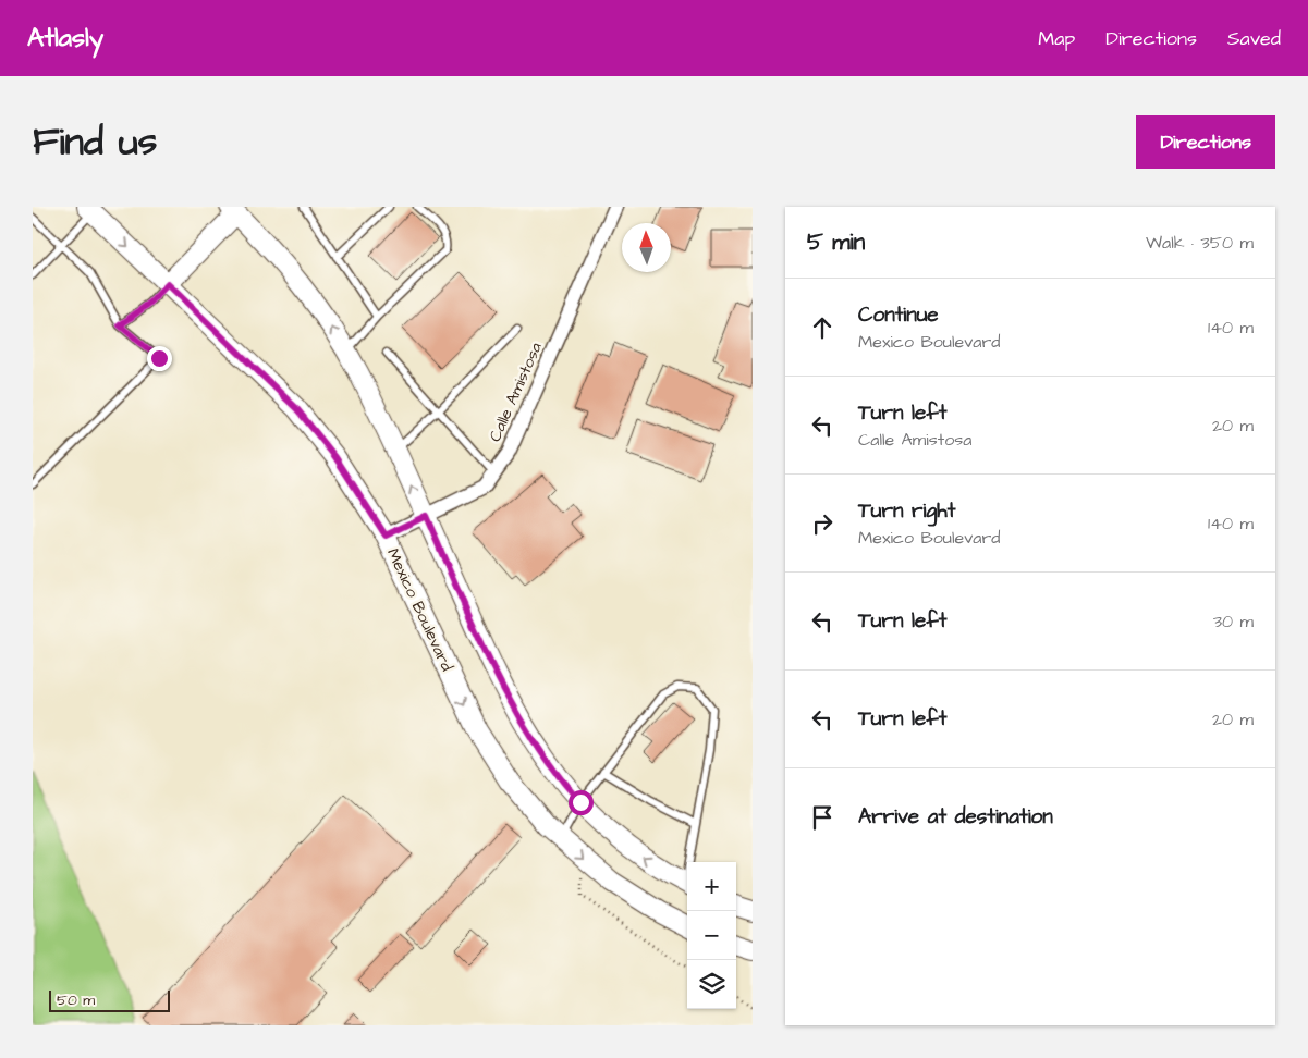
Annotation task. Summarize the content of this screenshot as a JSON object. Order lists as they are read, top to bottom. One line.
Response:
{"streets":{"main road":["Mexico Boulevard"],"street":["Calle Amistosa"]},"crossings":[["Calle Amistosa","Mexico Boulevard"]],"scale_bar":"50 m","north":"top","page":{"header":"Atlasly","nav":["Map","Directions","Saved"],"title":"Find us","buttons":"Directions","heading":["5 min","Walk · 350 m"],"list":[["Continue","Mexico Boulevard","140 m"],["Turn left","Calle Amistosa","20 m"],["Turn right","Mexico Boulevard","140 m"],["Turn left","30 m"],["Turn left","20 m"],"Arrive at destination"],"map_buttons":["+","−"],"scale":"50 m"}}
